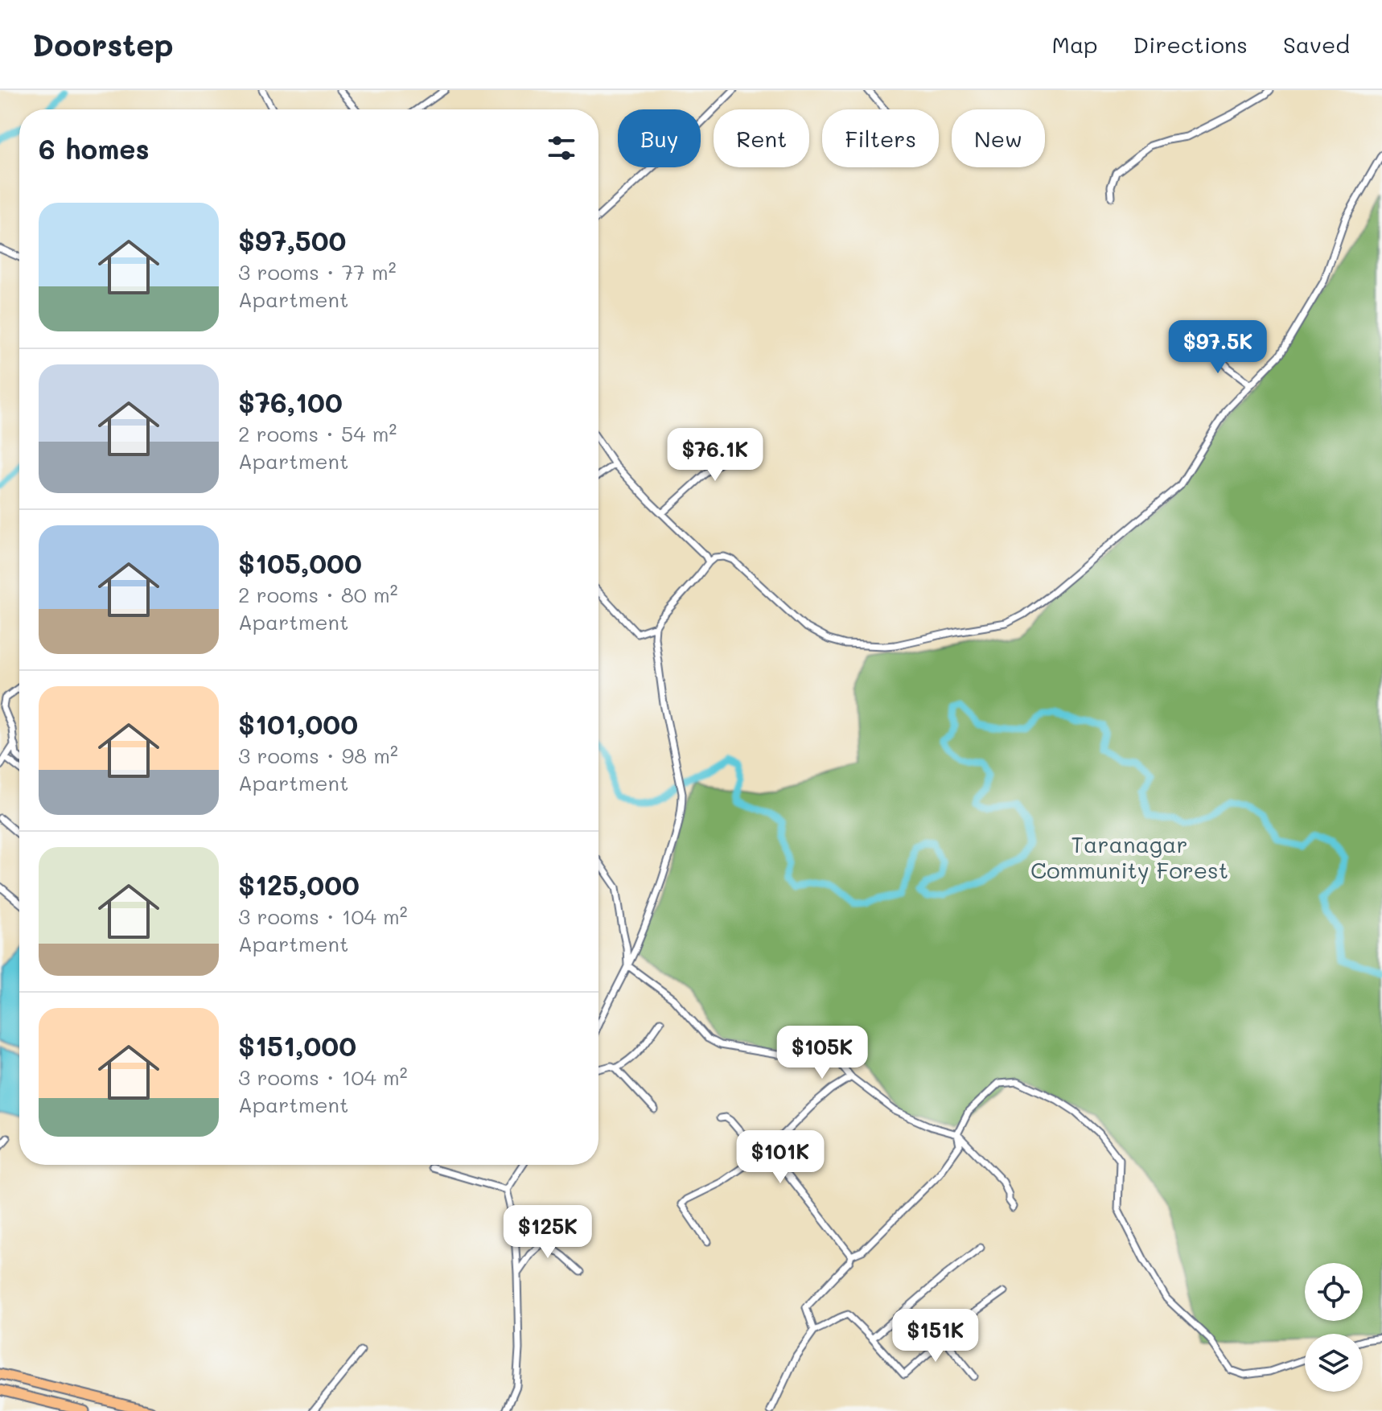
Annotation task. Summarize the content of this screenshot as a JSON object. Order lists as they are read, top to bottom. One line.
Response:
{"parks":["Taranagar Community Forest"],"page":{"header":"Doorstep","nav":["Map","Directions","Saved"],"chip":["Buy","Rent","Filters","New"],"heading":"6 homes","list":[{"name":"$97,500","note":"3 rooms · 77 m² · Apartment"},{"name":"$76,100","note":"2 rooms · 54 m² · Apartment"},{"name":"$105,000","note":"2 rooms · 80 m² · Apartment"},{"name":"$101,000","note":"3 rooms · 98 m² · Apartment"},{"name":"$125,000","note":"3 rooms · 104 m² · Apartment"},{"name":"$151,000","note":"3 rooms · 104 m² · Apartment"}],"price":["$97.5K","$76.1K","$105K","$101K","$125K","$151K"]}}
